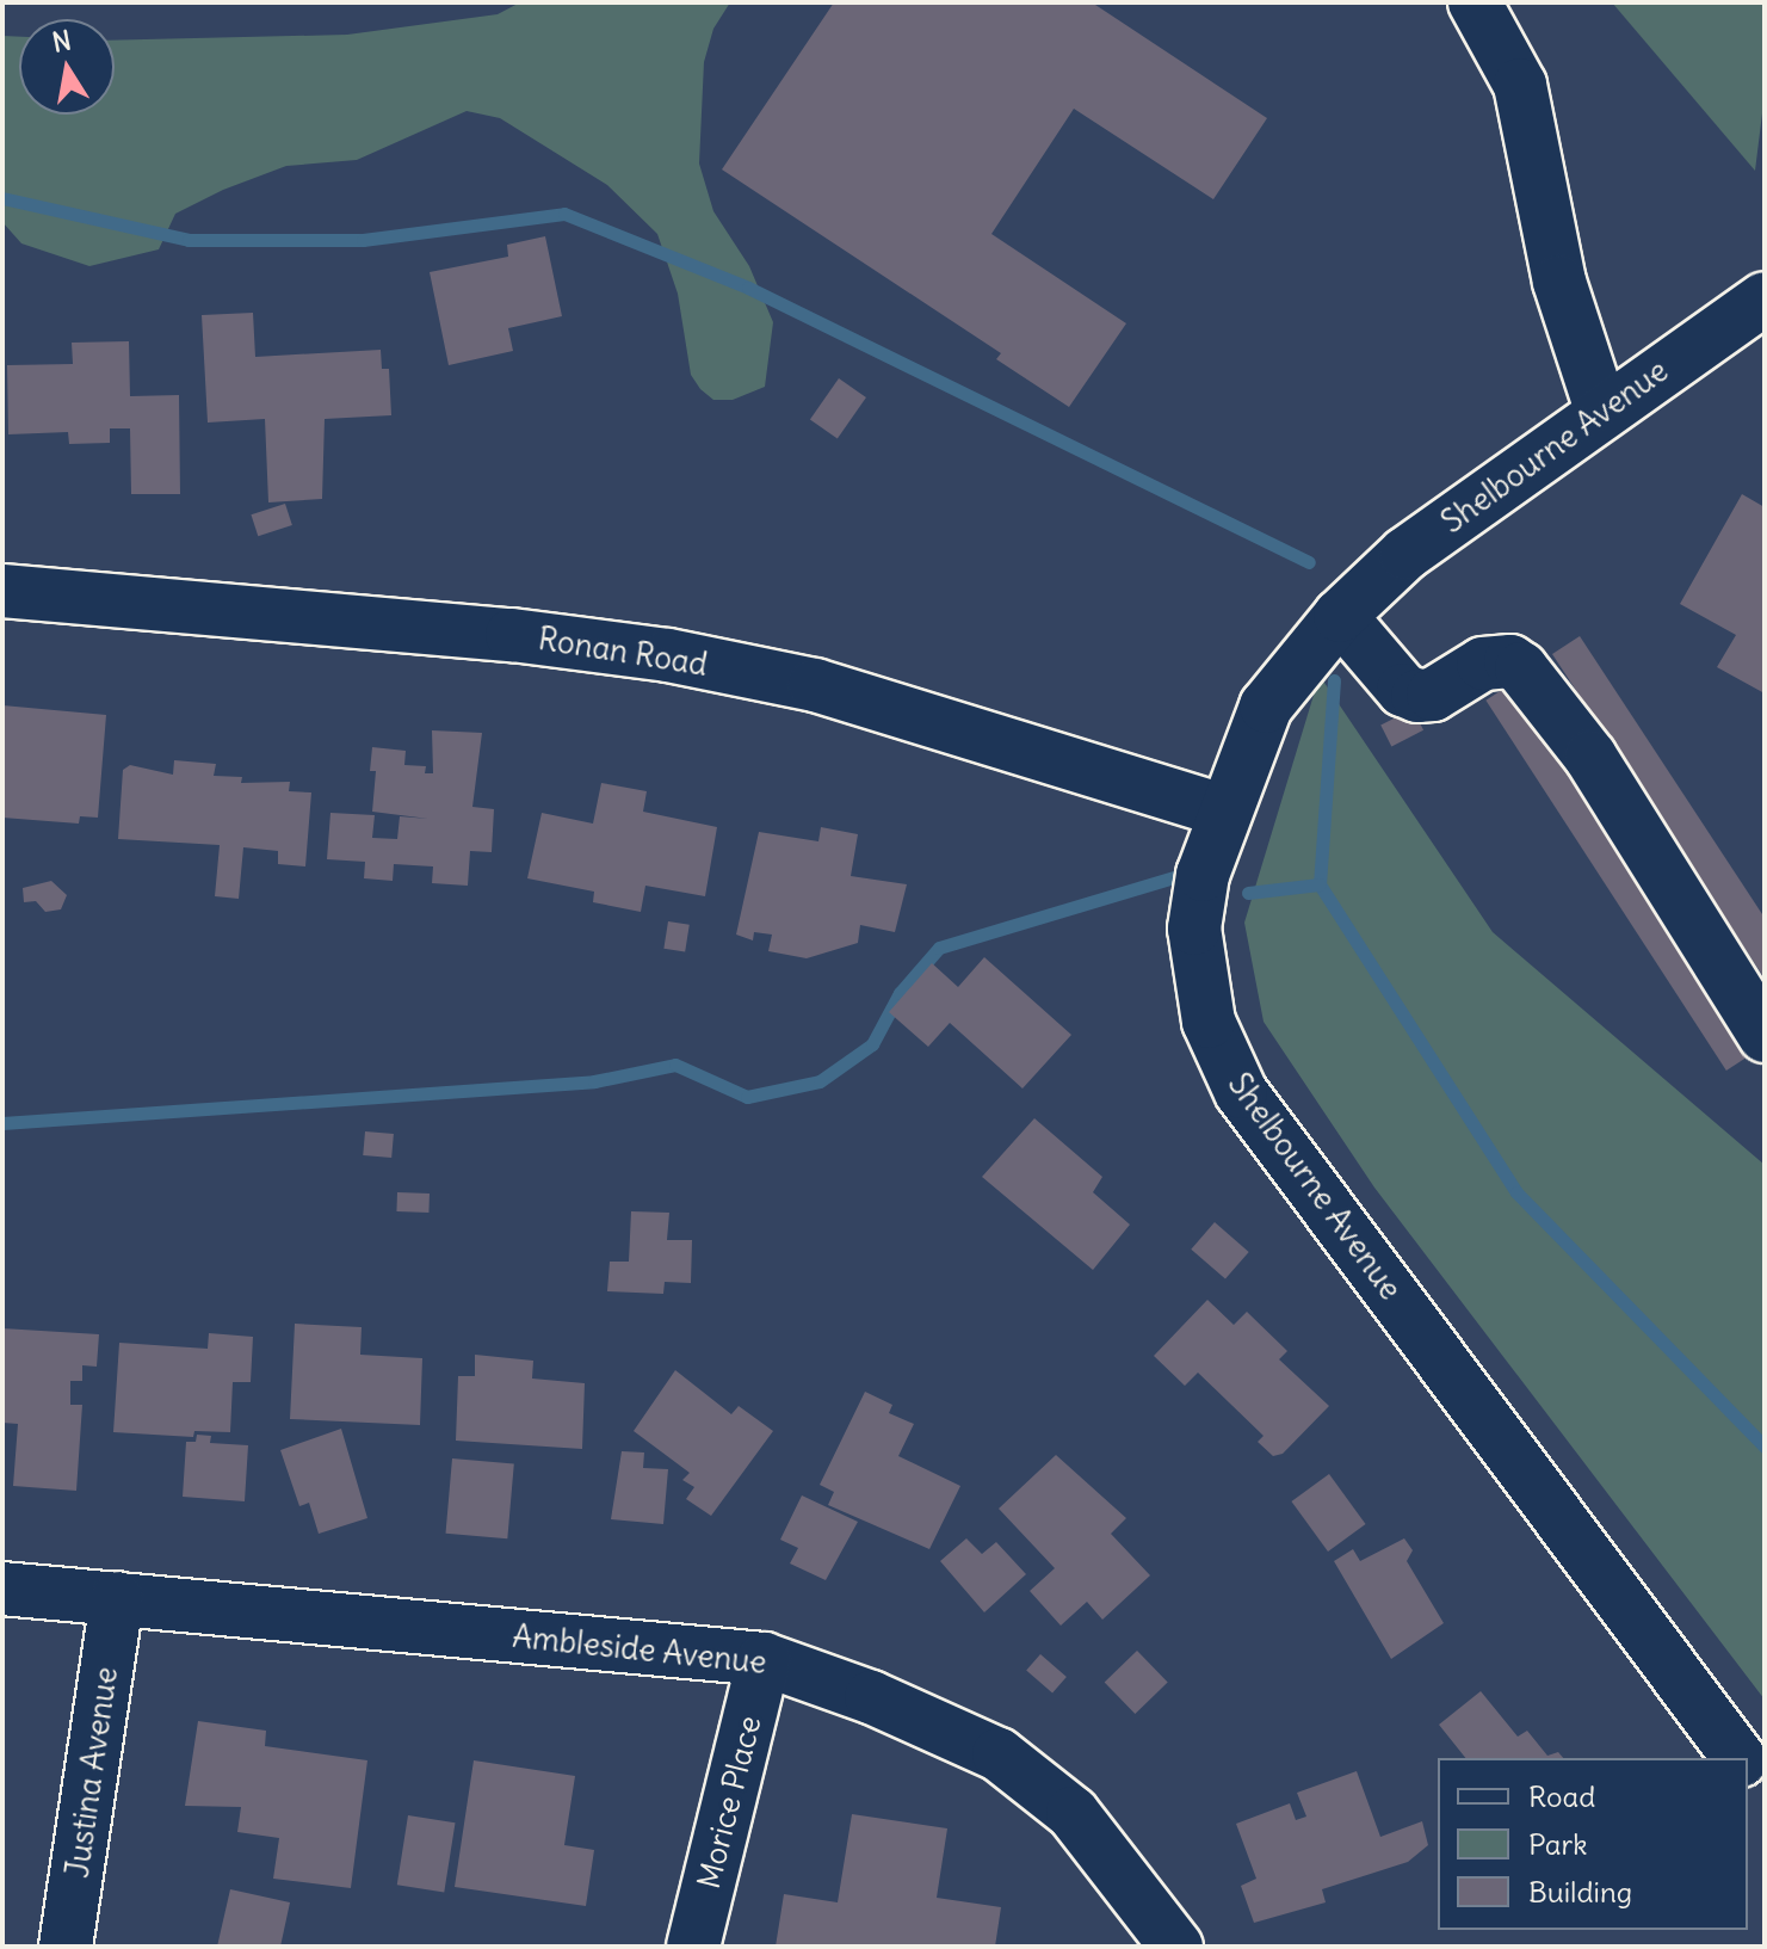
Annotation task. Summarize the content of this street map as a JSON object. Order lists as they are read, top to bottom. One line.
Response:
{"streets":{"street":["Shelbourne Avenue","Ronan Road","Ambleside Avenue","Justina Avenue","Morice Place"]},"crossings":[["Shelbourne Avenue","Ronan Road"],["Ambleside Avenue","Justina Avenue"],["Ambleside Avenue","Morice Place"]],"legend":["Road","Park","Building"],"north":"top"}
